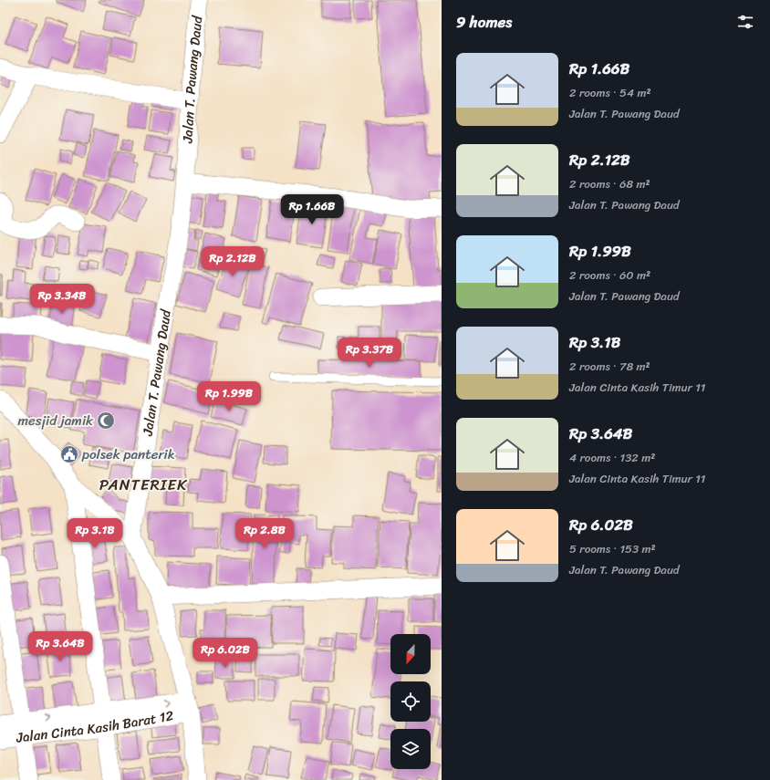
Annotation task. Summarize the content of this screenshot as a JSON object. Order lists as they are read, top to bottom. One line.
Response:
{"streets":{"street":["Jalan T. Pawang Daud","Jalan Cinta Kasih Barat 12"]},"districts":["PANTERIEK"],"places":{"mosque":["mesjid jamik"],"public building":["polsek panterik"]},"north":"bottom","page":{"heading":"9 homes","list":[{"name":"Rp 1.66B","note":"2 rooms · 54 m² · Jalan T. Pawang Daud"},{"name":"Rp 2.12B","note":"2 rooms · 68 m² · Jalan T. Pawang Daud"},{"name":"Rp 1.99B","note":"2 rooms · 60 m² · Jalan T. Pawang Daud"},{"name":"Rp 3.1B","note":"2 rooms · 78 m² · Jalan Cinta Kasih Timur 11"},{"name":"Rp 3.64B","note":"4 rooms · 132 m² · Jalan Cinta Kasih Timur 11"},{"name":"Rp 6.02B","note":"5 rooms · 153 m² · Jalan T. Pawang Daud"}],"price":["Rp 1.66B","Rp 2.12B","Rp 3.34B","Rp 3.37B","Rp 1.99B","Rp 3.1B","Rp 2.8B","Rp 3.64B","Rp 6.02B"]}}
